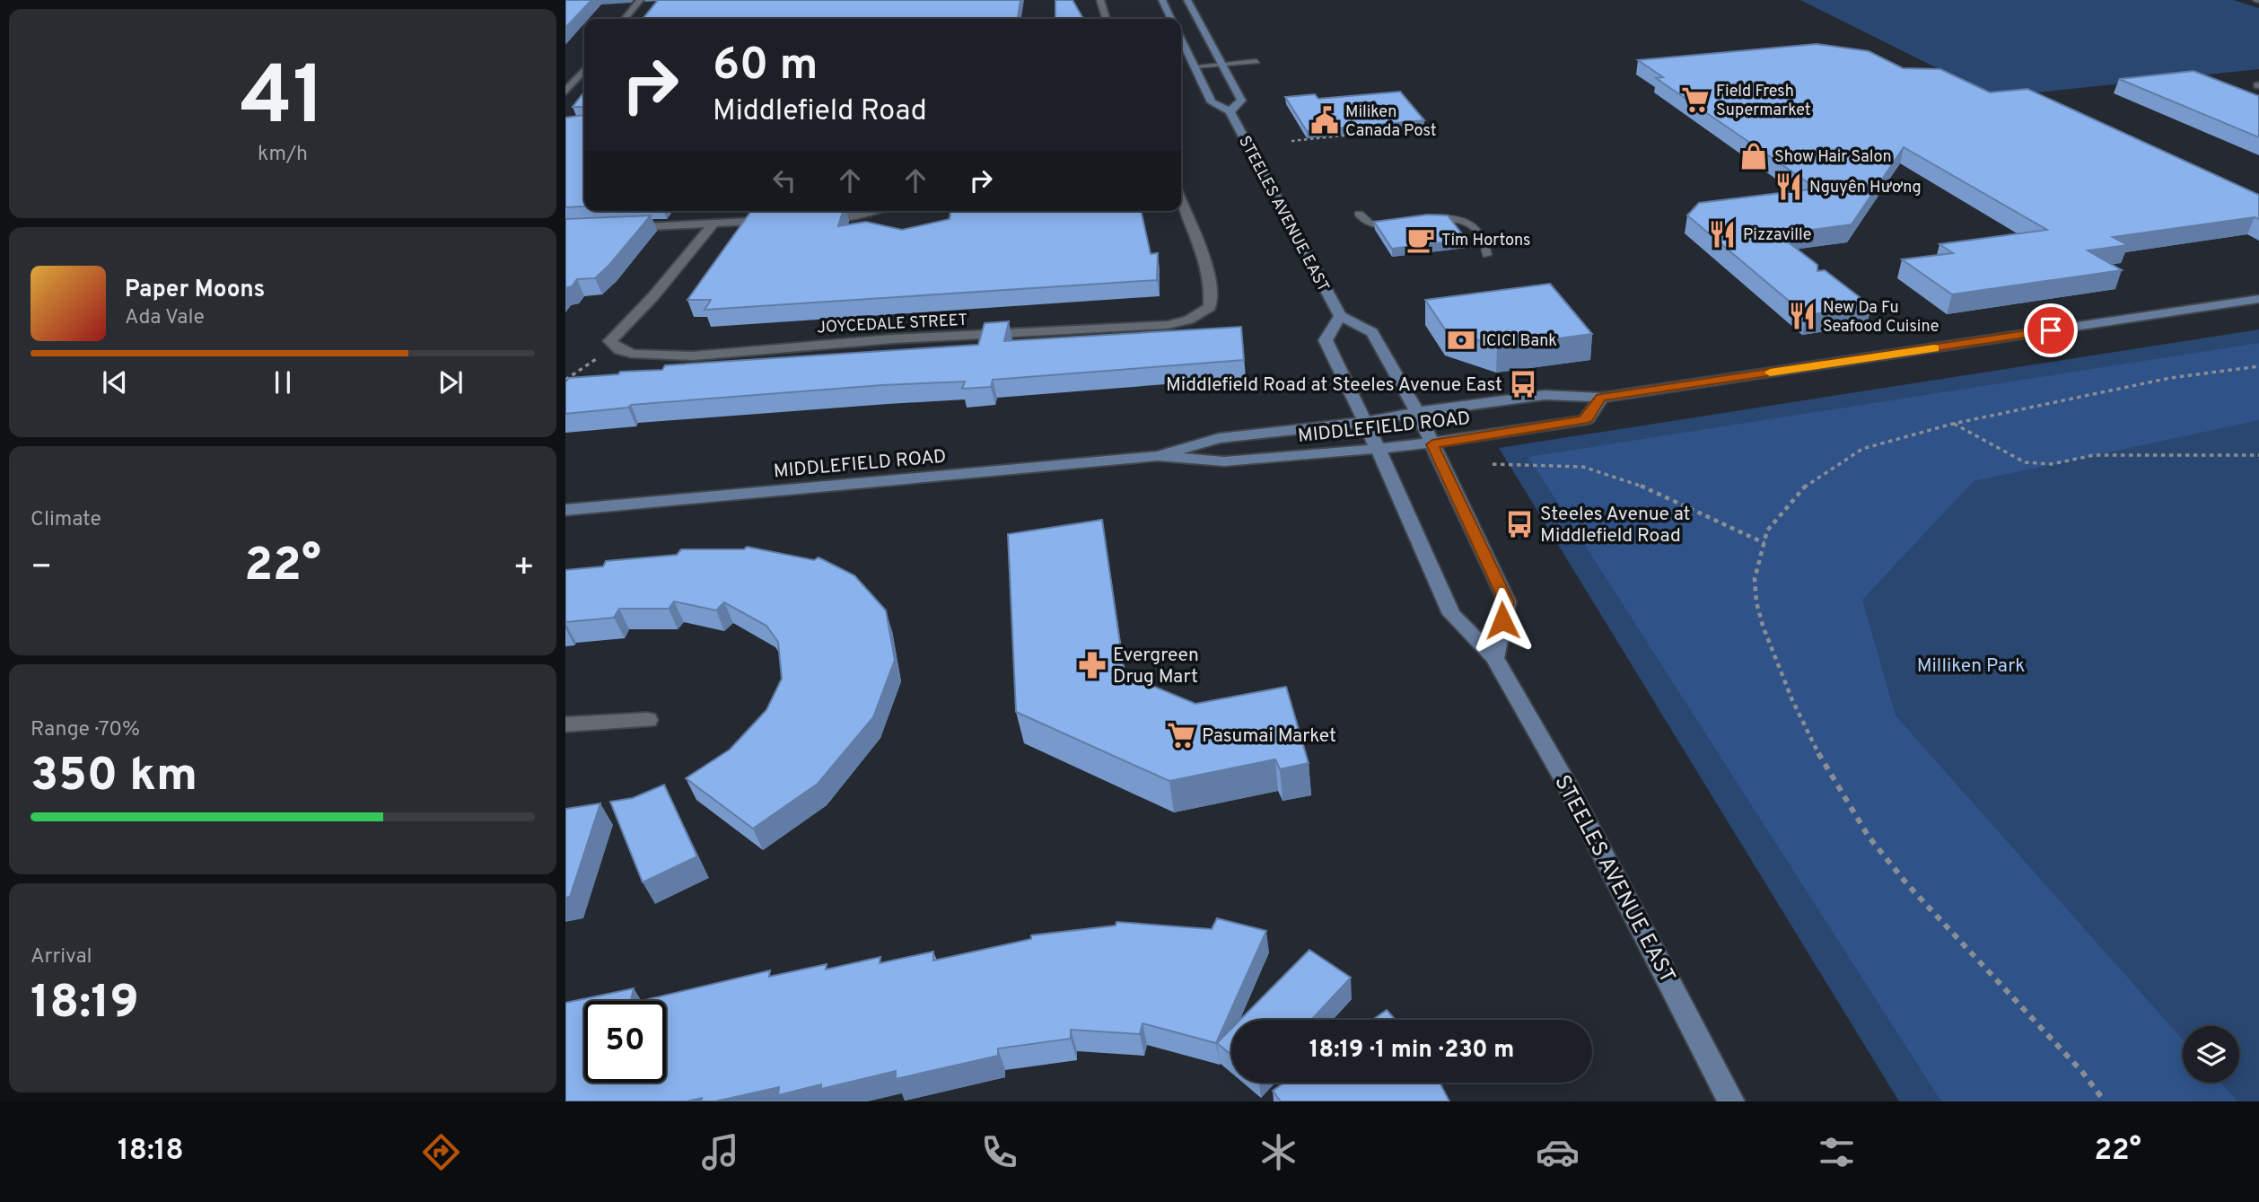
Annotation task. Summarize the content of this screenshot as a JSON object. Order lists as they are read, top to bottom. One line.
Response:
{"streets":{"main road":["STEELES AVENUE EAST","MIDDLEFIELD ROAD"],"street":["JOYCEDALE STREET"]},"crossings":[["STEELES AVENUE EAST","MIDDLEFIELD ROAD"]],"parks":["Milliken Park"],"places":{"supermarket":["Field Fresh Supermarket","Pasumai Market"],"public building":["Miliken Canada Post"],"shop":["Show Hair Salon"],"restaurant":["Nguyên Hương","Pizzaville","New Da Fu Seafood Cuisine"],"cafe":["Tim Hortons"],"bank":["ICICI Bank"],"bus stop":["Middlefield Road at Steeles Avenue East","Steeles Avenue at Middlefield Road"],"pharmacy":["Evergreen Drug Mart"]},"page":{"tile":[["41","km/h"],"Climate",["Range · 70%","350 km"],["Arrival","18:19"]],"turn":["60 m","Middlefield Road"],"song":["Paper Moons","Ada Vale"],"heat":["−","22°","+"],"limit":"50","trip":"18:19 · 1 min · 230 m","tabs":["18:18","22°"]}}
